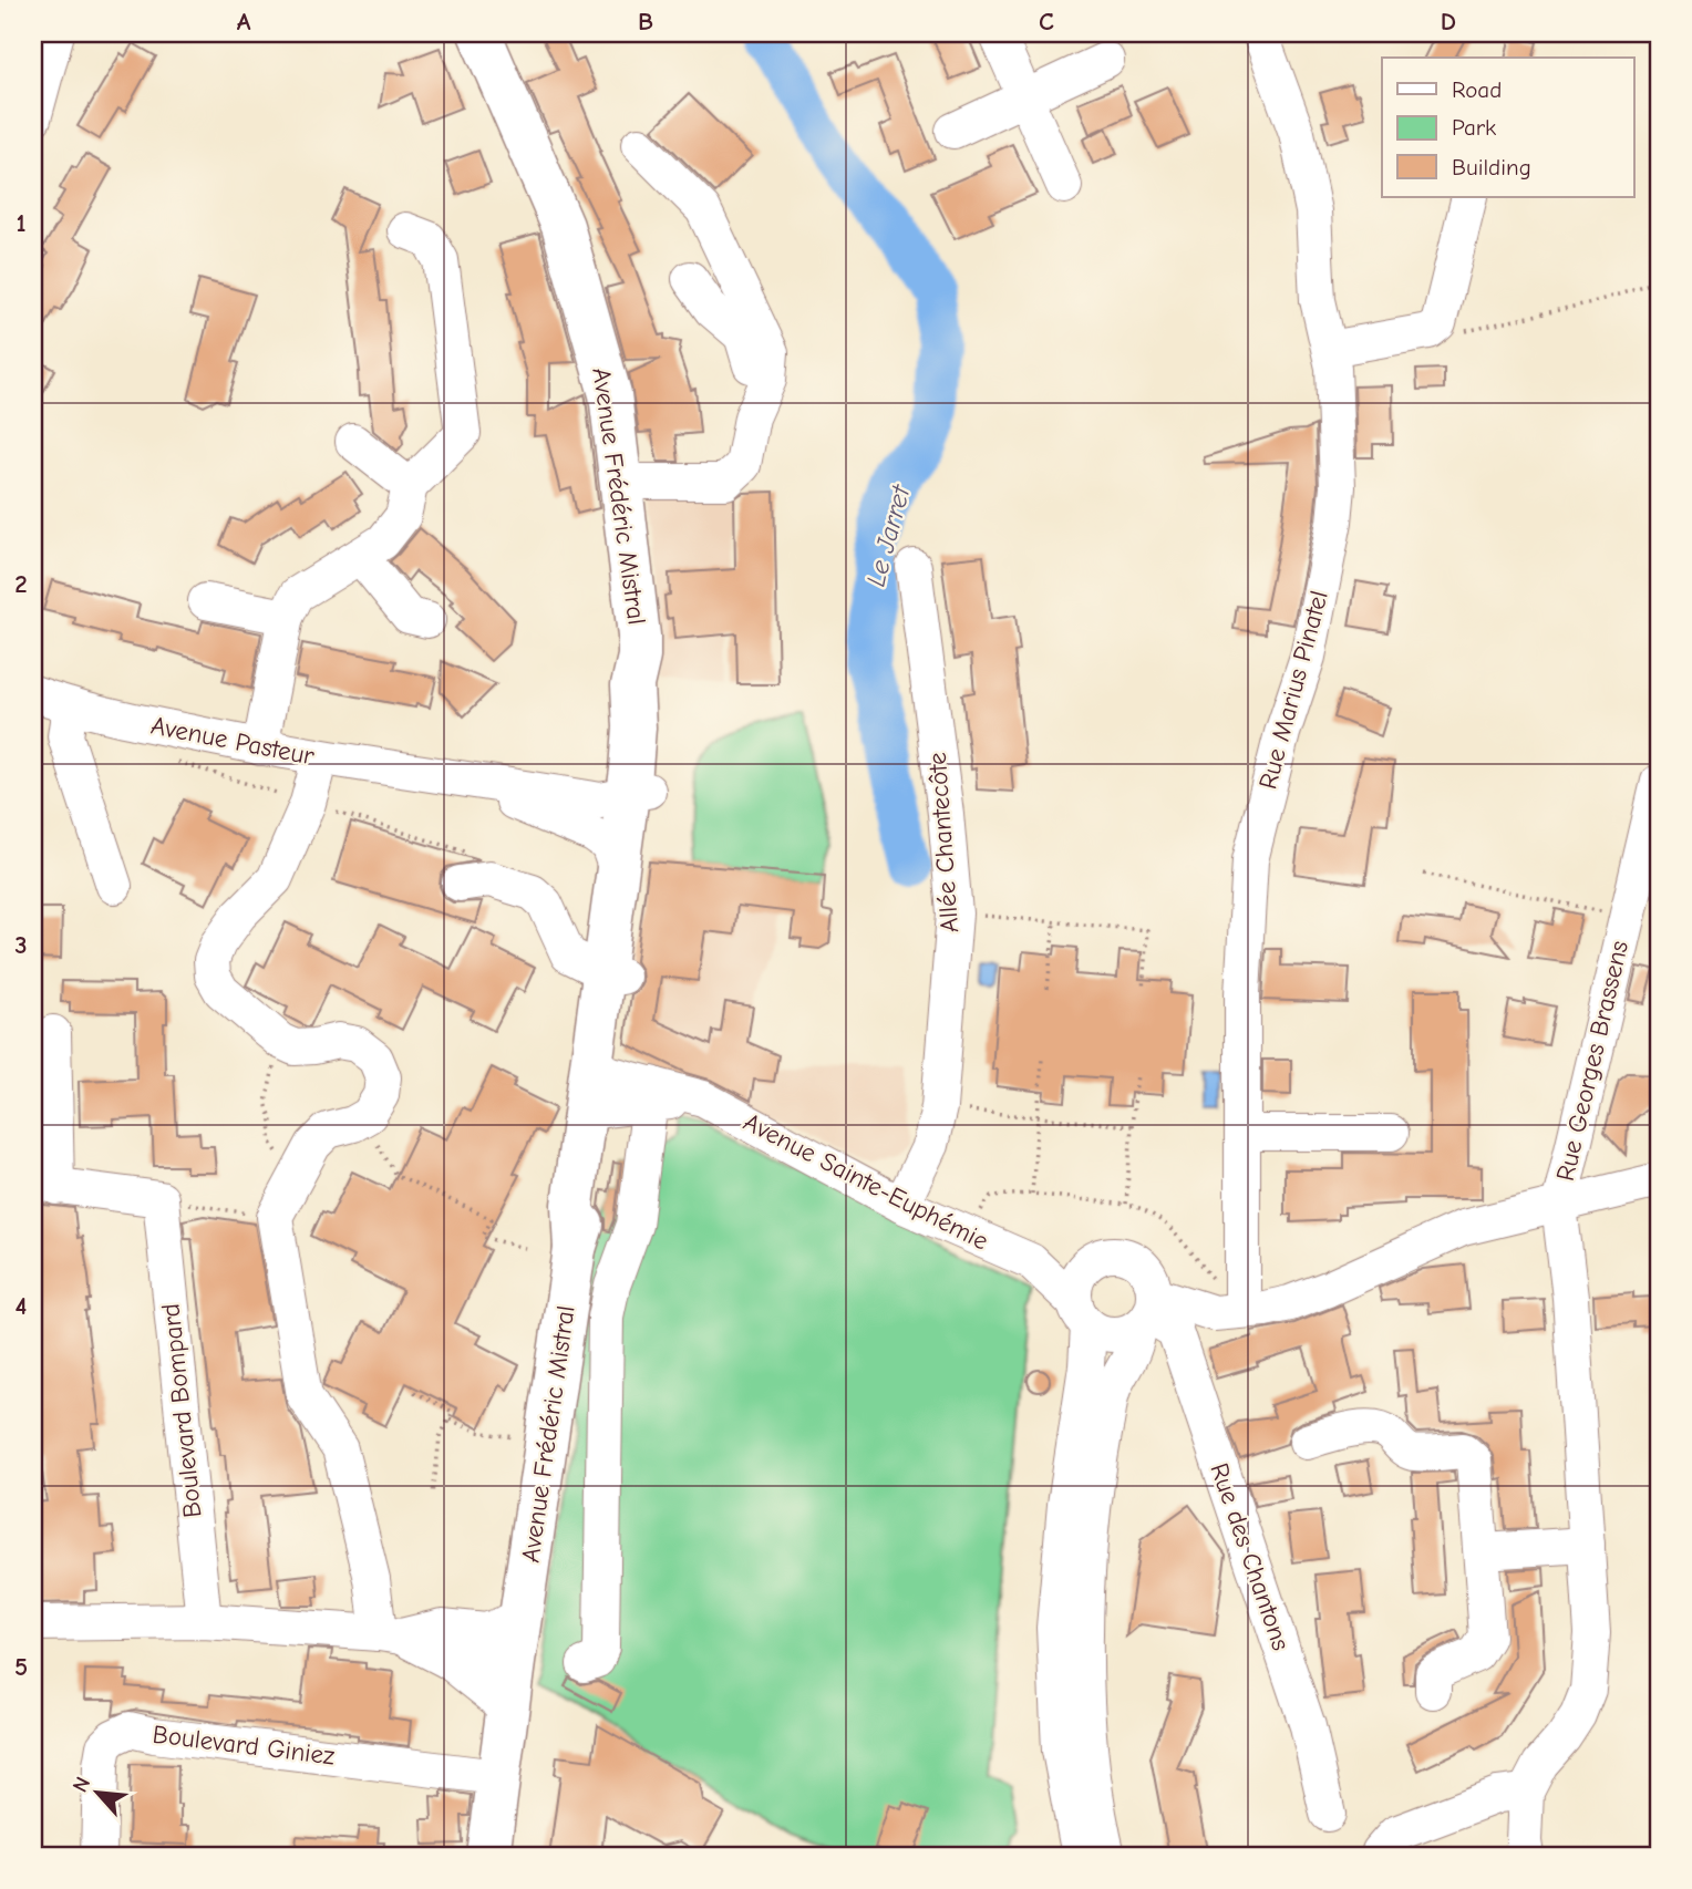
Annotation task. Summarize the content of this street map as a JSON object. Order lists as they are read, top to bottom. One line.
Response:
{"streets":{"main road":["Avenue Frédéric Mistral"],"street":["Rue Marius Pinatel","Avenue Pasteur","Allée Chantecôte","Rue Georges Brassens","Avenue Sainte-Euphémie","Boulevard Bompard","Rue des Chantons","Boulevard Giniez"]},"crossings":[["Avenue Frédéric Mistral","Avenue Pasteur"],["Avenue Frédéric Mistral","Avenue Sainte-Euphémie"],["Avenue Frédéric Mistral","Boulevard Giniez"],["Allée Chantecôte","Avenue Sainte-Euphémie"],["Avenue Sainte-Euphémie","Rue des Chantons"]],"water":["Le Jarret"],"legend":["Road","Park","Building"],"north":"top left","grid":{"columns":["A","B","C","D"],"rows":["1","2","3","4","5"]}}
